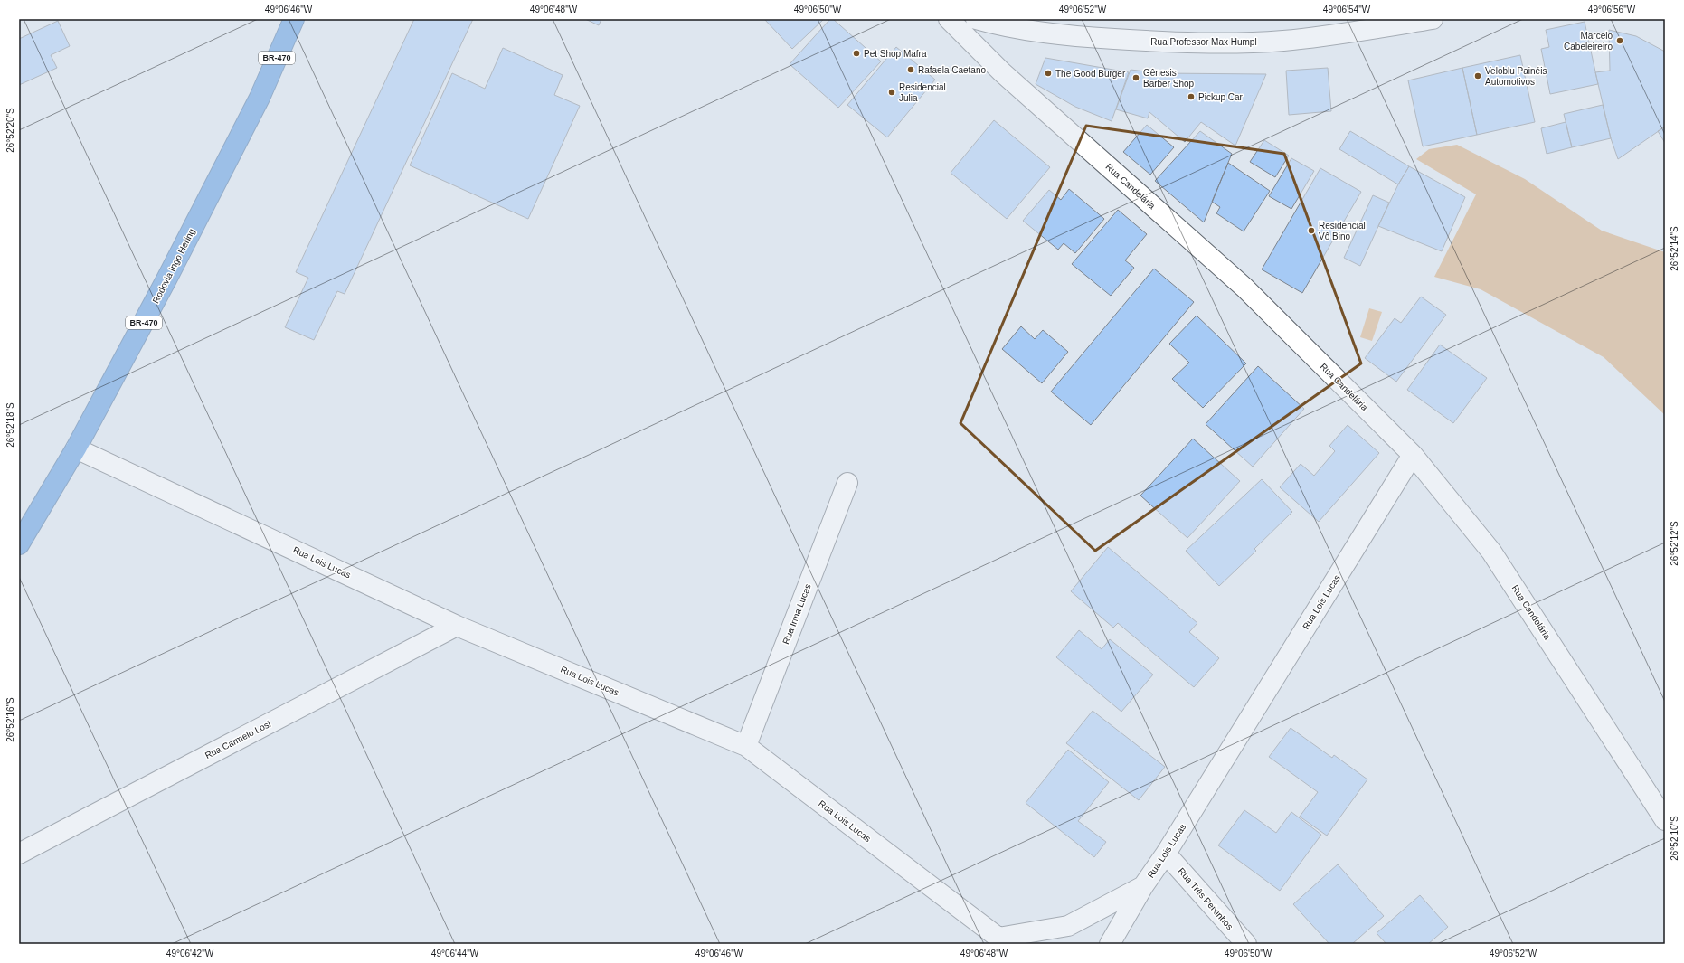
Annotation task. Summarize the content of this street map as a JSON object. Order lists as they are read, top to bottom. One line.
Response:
{"streets":{"highway":["BR-470","Rodovia Ingo Hering"],"street":["Rua Professor Max Humpl","Rua Candelária","Rua Lois Lucas","Rua Irma Lucas","Rua Carmelo Losi","Rua Três Peixinhos"]},"crossings":[["Rua Candelária","Rua Lois Lucas"],["Rodovia Ingo Hering","Rua Lois Lucas"],["Rua Lois Lucas","Rua Irma Lucas"],["Rua Lois Lucas","Rua Carmelo Losi"],["Rua Lois Lucas","Rua Três Peixinhos"]],"places":["Marcelo Cabeleireiro","Pet Shop Mafra","Rafaela Caetano","The Good Burger","Veloblu Painéis Automotivos","Gênesis Barber Shop","Residencial Julia","Pickup Car","Residencial Vô Bino"],"coordinates":["49°06'46\"W","49°06'48\"W","49°06'50\"W","49°06'52\"W","49°06'54\"W","49°06'56\"W","26°52'20\"S","26°52'14\"S","26°52'18\"S","26°52'12\"S","26°52'16\"S","26°52'10\"S","49°06'42\"W","49°06'44\"W"]}
